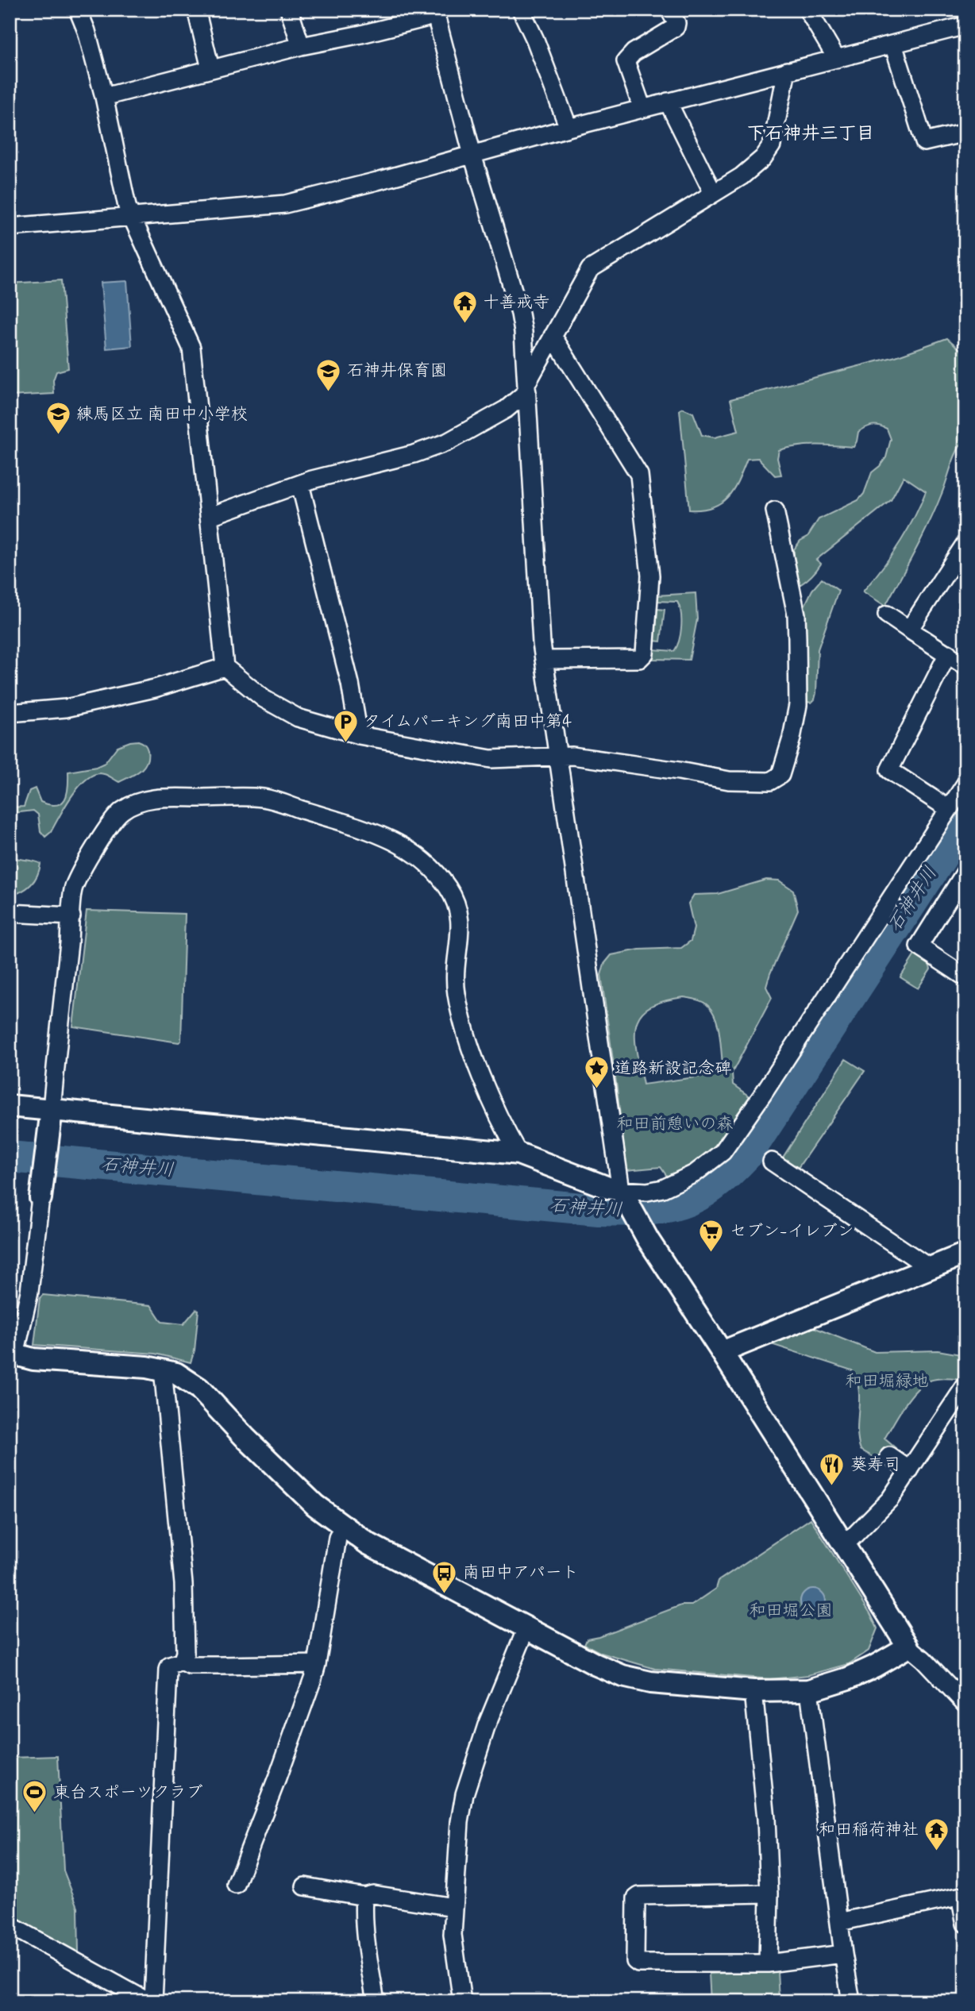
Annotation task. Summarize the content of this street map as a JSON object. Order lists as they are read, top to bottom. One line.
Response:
{"districts":["下石神井三丁目"],"water":["石神井川"],"parks":["和田前憩いの森","和田堀緑地","和田堀公園"],"places":{"temple":["十善戒寺","和田稲荷神社"],"school or university":["石神井保育園","練馬区立 南田中小学校"],"parking":["タイムパーキング南田中第4"],"place":["道路新設記念碑"],"supermarket":["セブン-イレブン"],"restaurant":["葵寿司"],"bus stop":["南田中アパート"],"sports":["東台スポーツクラブ"]}}
